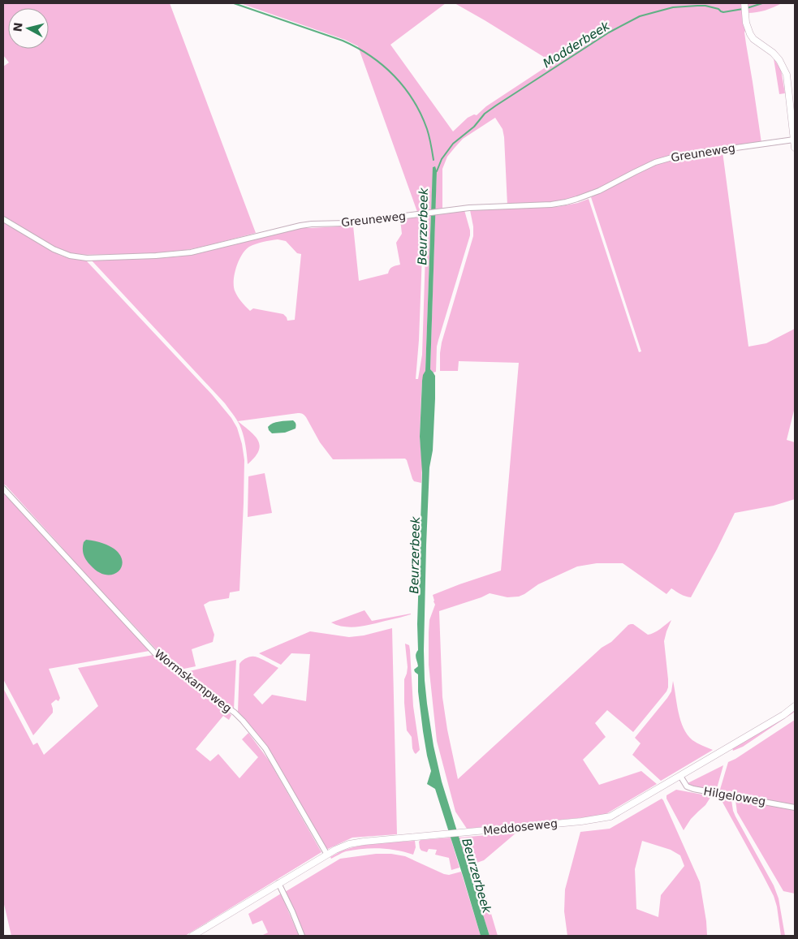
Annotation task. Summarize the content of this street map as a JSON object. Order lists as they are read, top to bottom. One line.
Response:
{"streets":{"street":["Greuneweg","Wormskampweg","Hilgeloweg","Meddoseweg"]},"crossings":[["Wormskampweg","Meddoseweg"],["Hilgeloweg","Meddoseweg"]],"water":["Modderbeek","Beurzerbeek"],"north":"left"}
